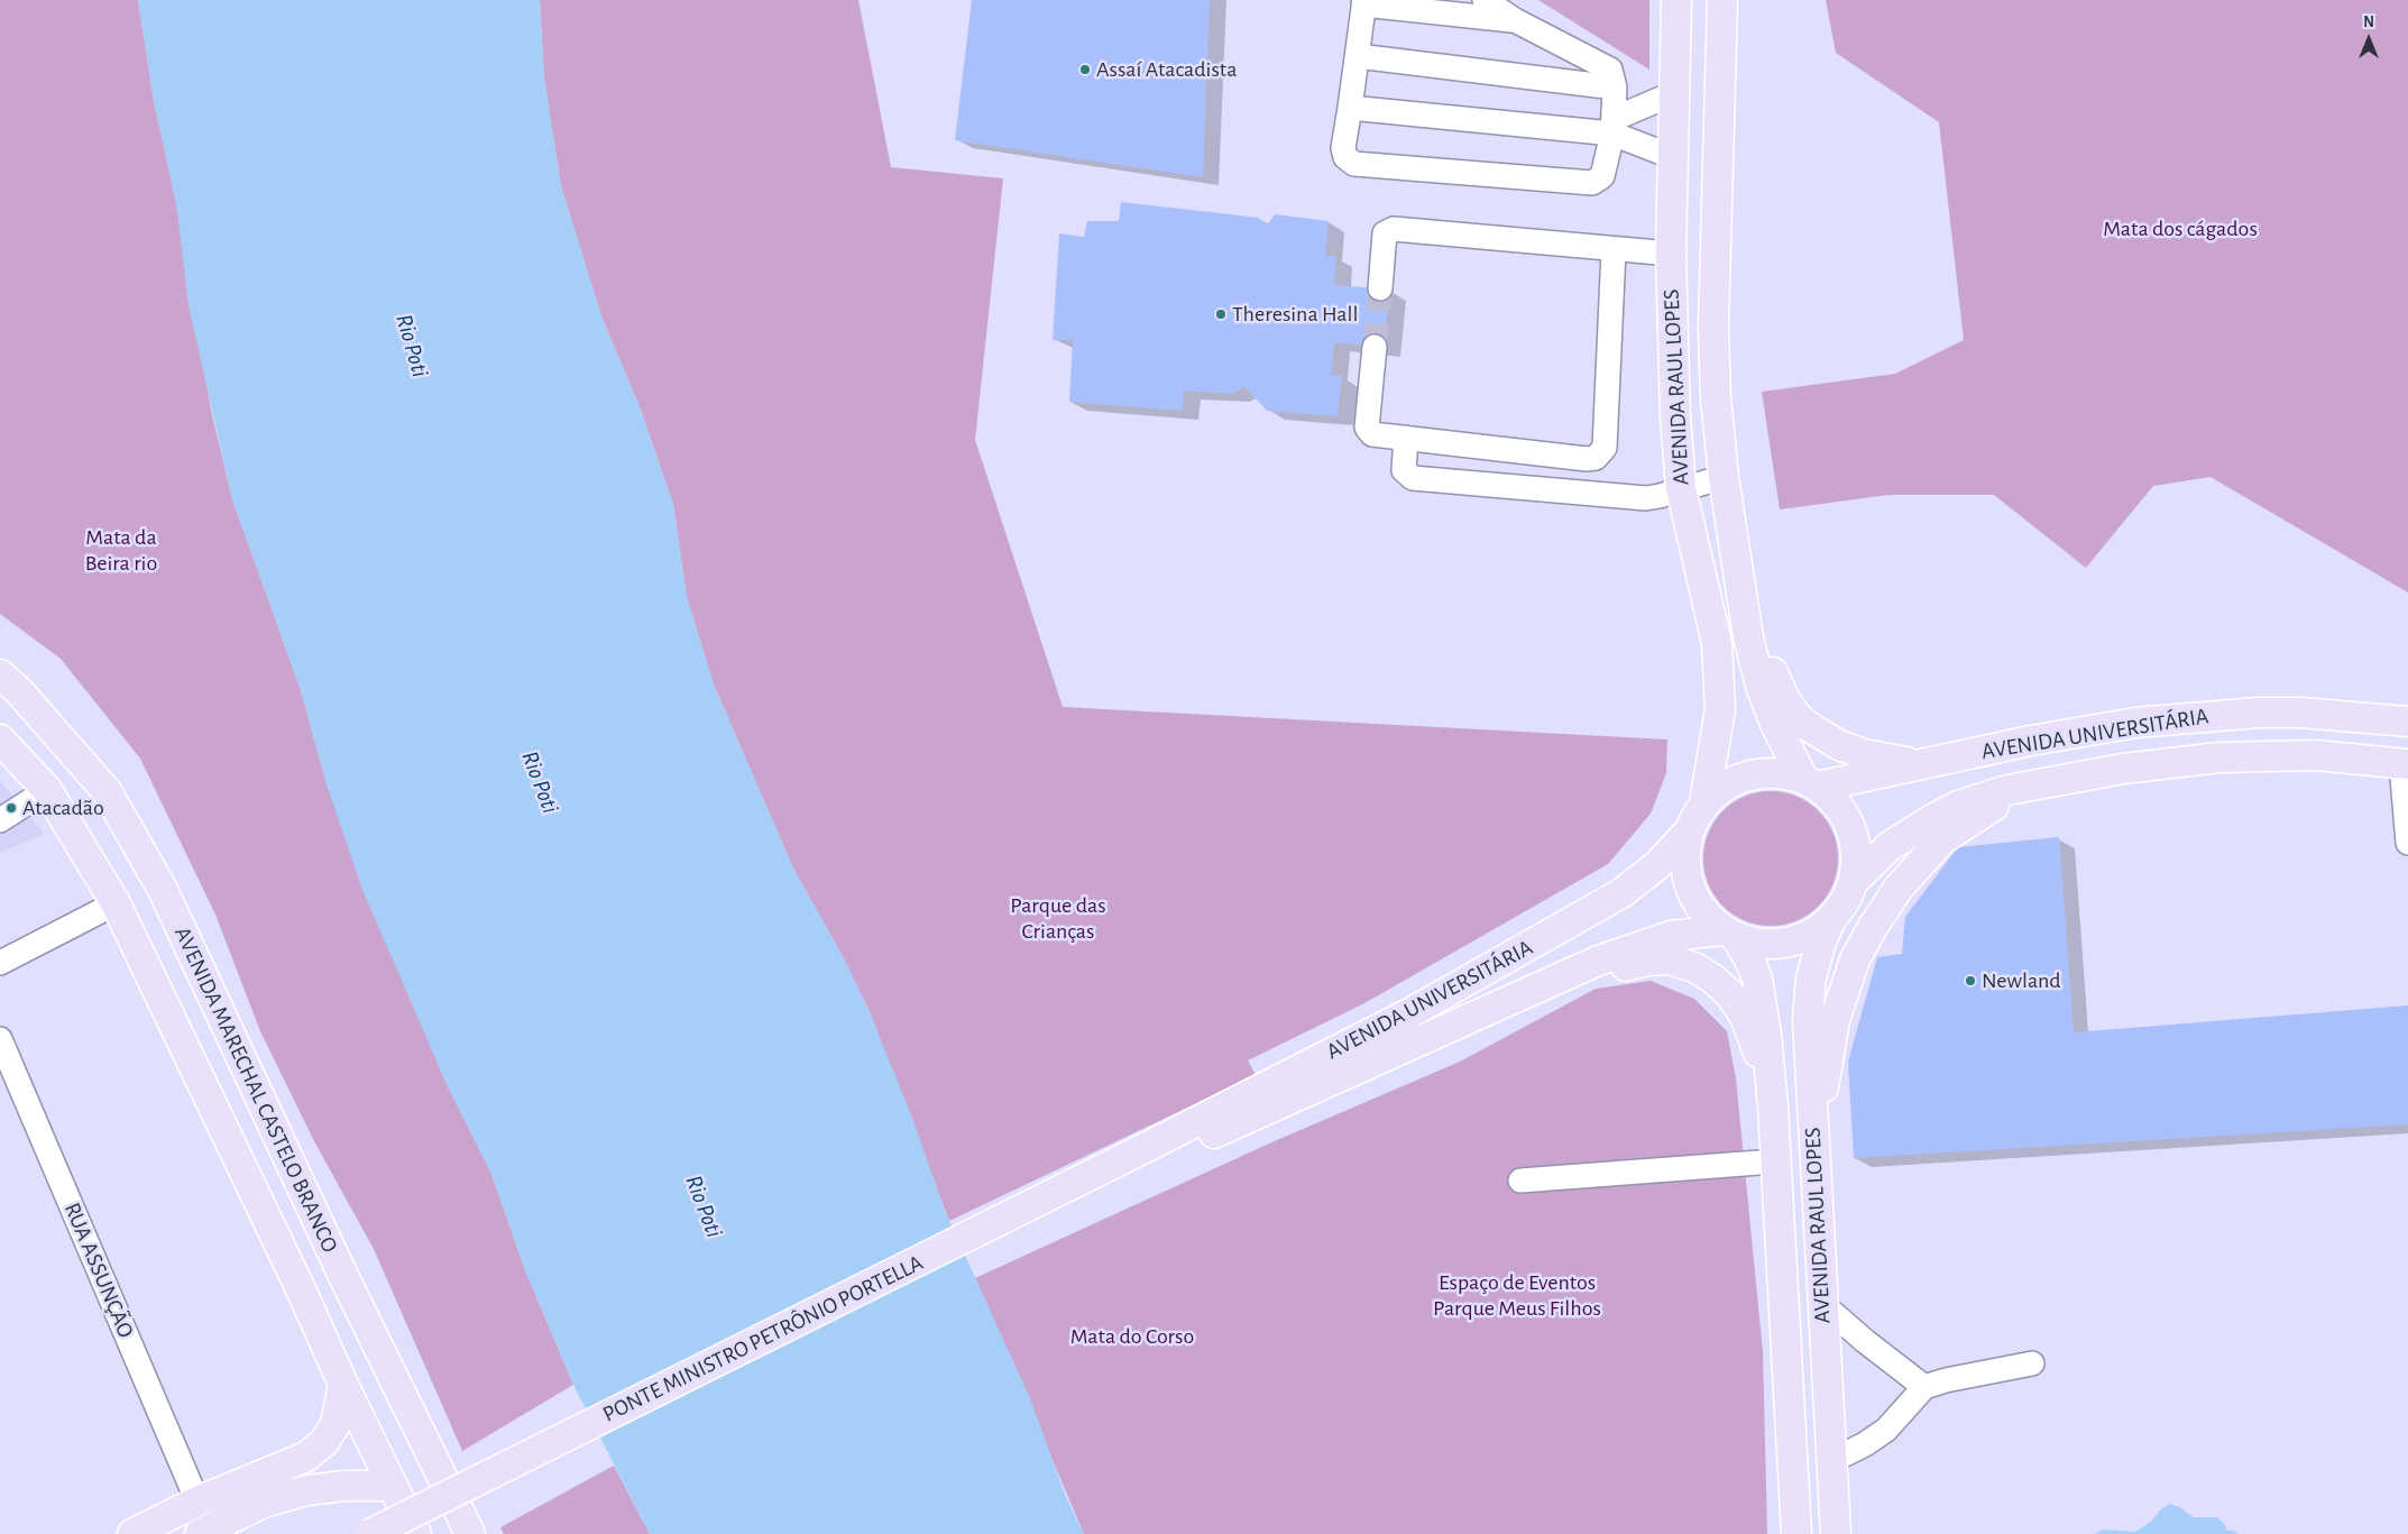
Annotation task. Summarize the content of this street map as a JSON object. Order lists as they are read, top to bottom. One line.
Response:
{"streets":{"main road":["AVENIDA RAUL LOPES","AVENIDA UNIVERSITÁRIA","AVENIDA MARECHAL CASTELO BRANCO","PONTE MINISTRO PETRÔNIO PORTELLA"],"street":["RUA ASSUNÇÃO"]},"crossings":[["AVENIDA RAUL LOPES","AVENIDA UNIVERSITÁRIA"],["AVENIDA UNIVERSITÁRIA","PONTE MINISTRO PETRÔNIO PORTELLA"]],"water":["Rio Poti"],"parks":["Mata dos cágados","Mata da Beira rio","Parque das Crianças","Espaço de Eventos Parque Meus Filhos","Mata do Corso"],"places":["Assaí Atacadista","Theresina Hall","Atacadão","Newland"],"north":"top"}
